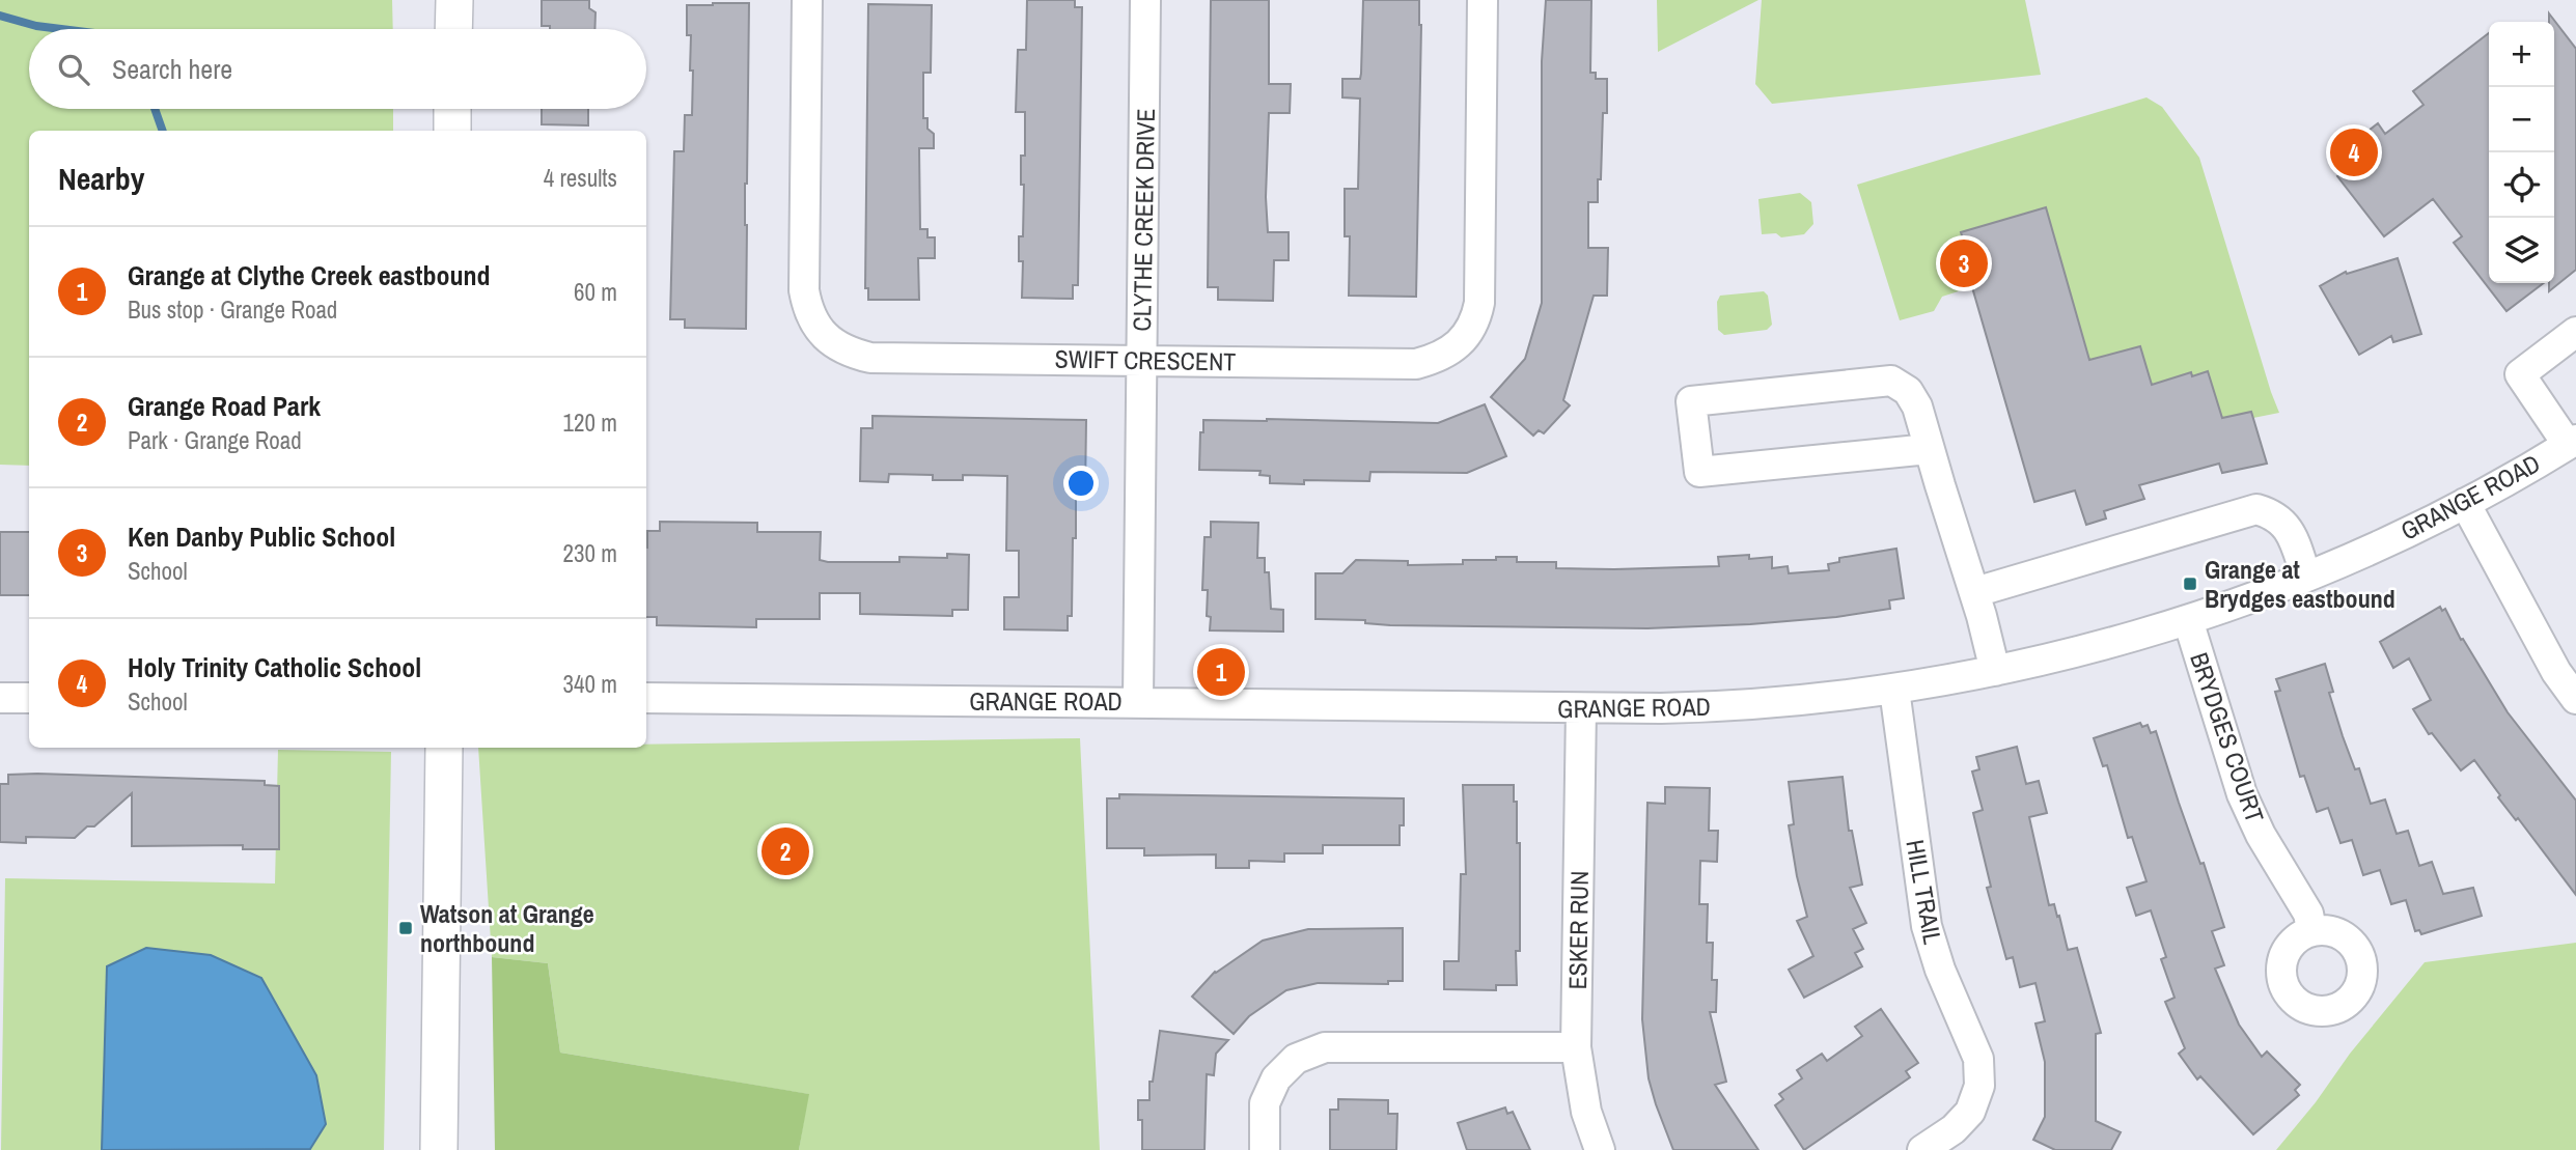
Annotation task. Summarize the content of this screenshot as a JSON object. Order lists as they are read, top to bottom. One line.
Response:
{"streets":{"street":["CLYTHE CREEK DRIVE","SWIFT CRESCENT","GRANGE ROAD","BRYDGES COURT","HILL TRAIL","ESKER RUN"]},"crossings":[["CLYTHE CREEK DRIVE","SWIFT CRESCENT"],["CLYTHE CREEK DRIVE","GRANGE ROAD"],["GRANGE ROAD","BRYDGES COURT"],["GRANGE ROAD","HILL TRAIL"],["GRANGE ROAD","ESKER RUN"]],"places":{"transit":["Grange at Brydges eastbound","Watson at Grange northbound"]},"page":{"map_buttons":["+","−"],"search":"Search here","pins":["4","3","1","2"],"heading":["Nearby","4 results"],"list":[{"mark":"1","name":"Grange at Clythe Creek eastbound","note":"Bus stop · Grange Road","value":"60 m"},{"mark":"2","name":"Grange Road Park","note":"Park · Grange Road","value":"120 m"},{"mark":"3","name":"Ken Danby Public School","note":"School","value":"230 m"},{"mark":"4","name":"Holy Trinity Catholic School","note":"School","value":"340 m"}]}}
